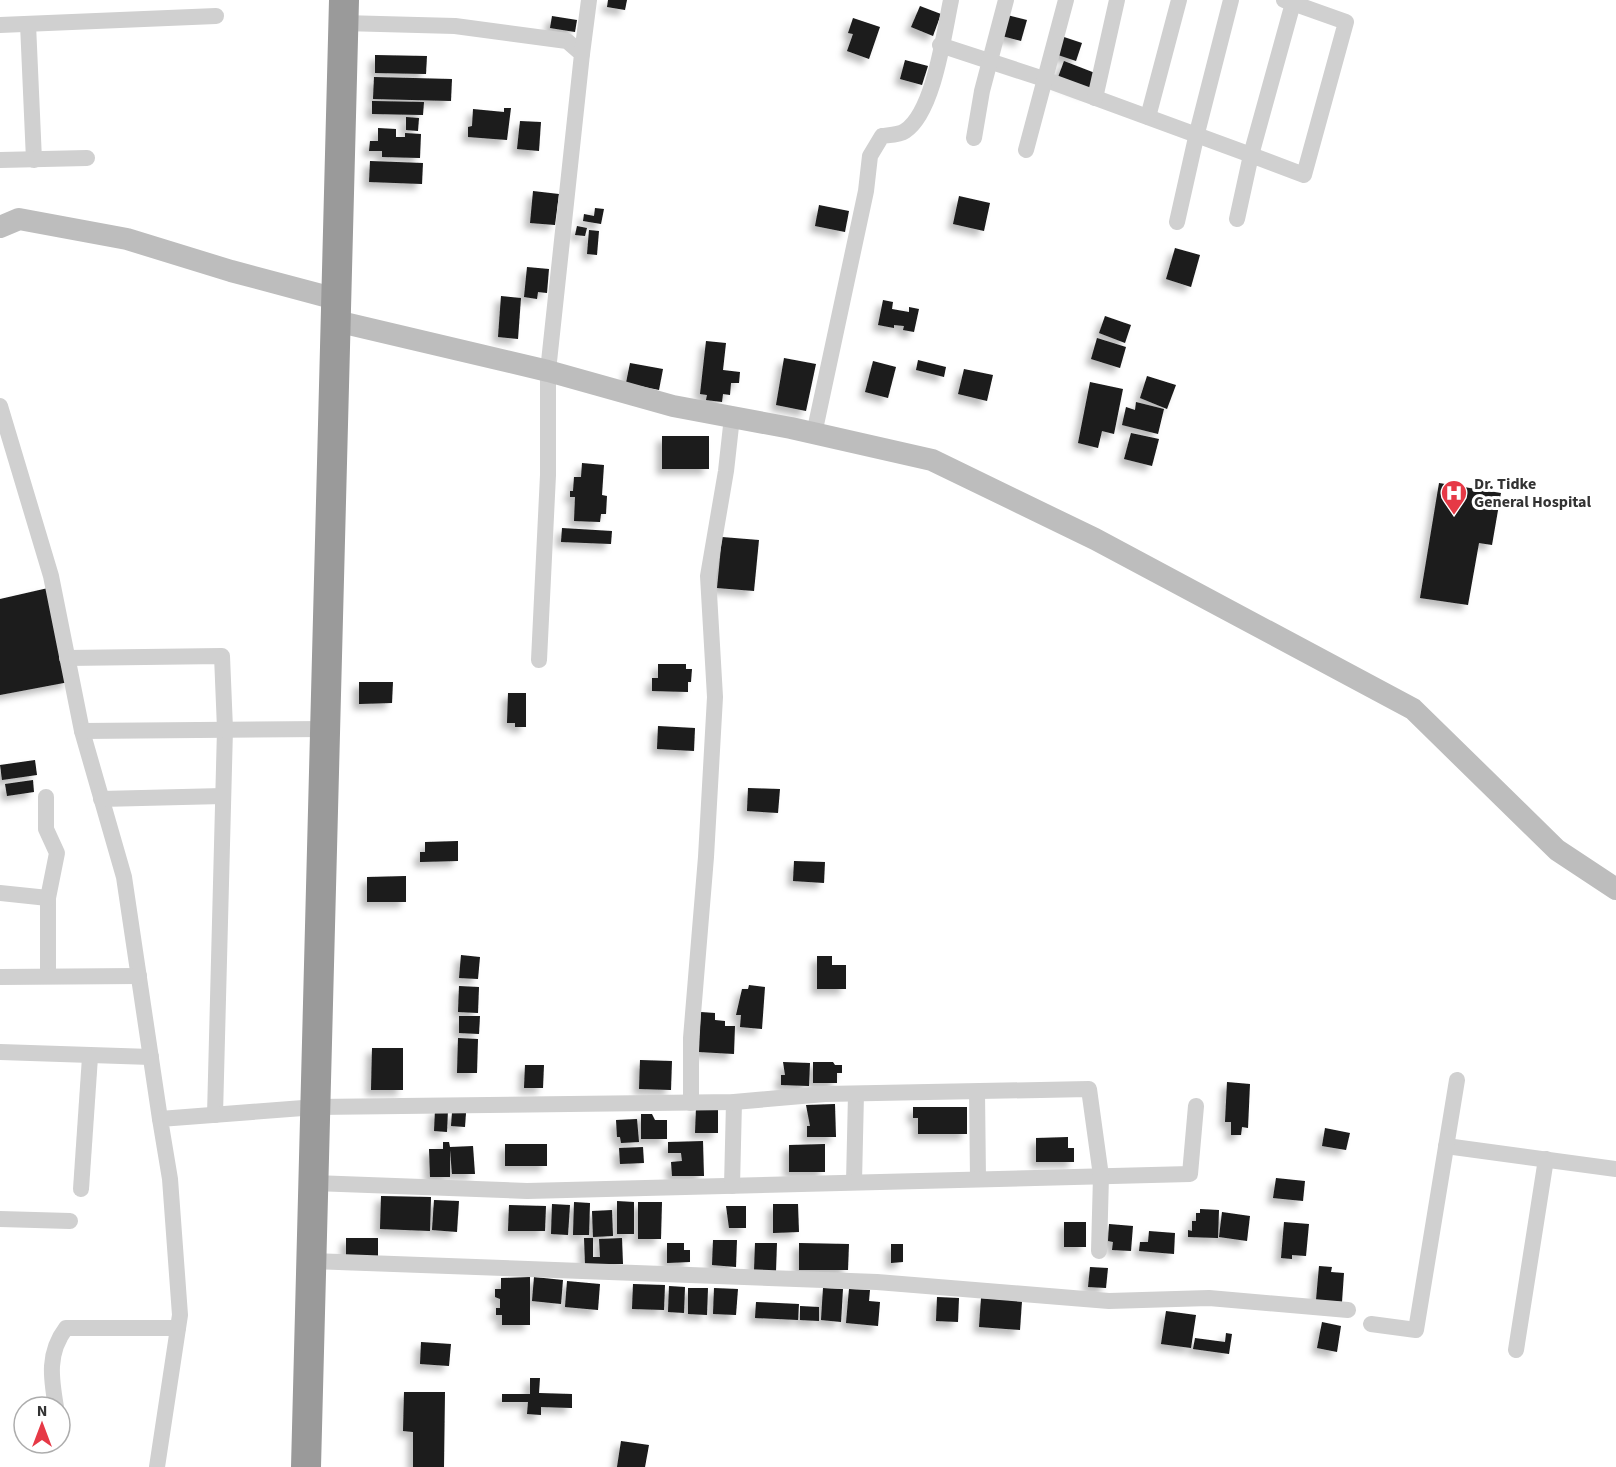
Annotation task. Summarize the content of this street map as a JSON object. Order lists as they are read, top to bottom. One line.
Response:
{"places":{"hospital":["Dr. Tidke General Hospital"]},"north":"top"}
